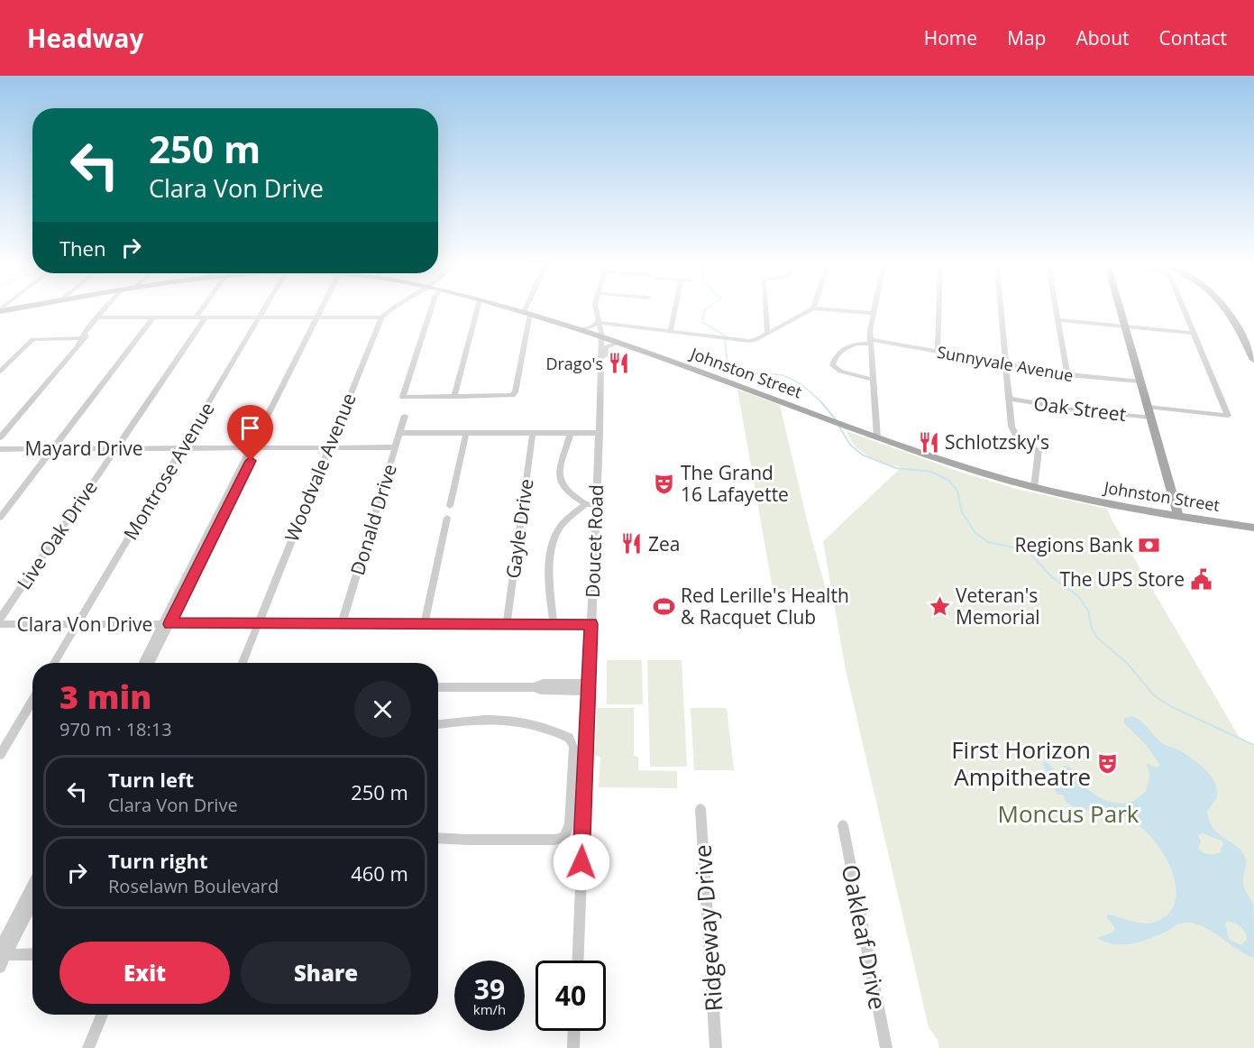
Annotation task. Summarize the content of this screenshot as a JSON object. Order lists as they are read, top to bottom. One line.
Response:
{"streets":{"main road":["Johnston Street"],"street":["Sunnyvale Avenue","Oak Street","Mayard Drive","Woodvale Avenue","Montrose Avenue","Donald Drive","Gayle Drive","Live Oak Drive","Doucet Road","Clara Von Drive","Ridgeway Drive","Oakleaf Drive"]},"crossings":[["Johnston Street","Doucet Road"],["Mayard Drive","Woodvale Avenue"],["Mayard Drive","Montrose Avenue"],["Mayard Drive","Donald Drive"],["Mayard Drive","Live Oak Drive"],["Woodvale Avenue","Clara Von Drive"],["Montrose Avenue","Clara Von Drive"],["Donald Drive","Clara Von Drive"],["Gayle Drive","Clara Von Drive"],["Doucet Road","Clara Von Drive"]],"parks":["Moncus Park"],"places":{"restaurant":["Drago's","Schlotzsky's","Zea"],"theatre":["The Grand 16 Lafayette","First Horizon Ampitheatre"],"bank":["Regions Bank"],"public building":["The UPS Store"],"sports":["Red Lerille's Health & Racquet Club"],"place":["Veteran's Memorial"]},"page":{"header":"Headway","nav":["Home","Map","About","Contact"],"turn":["250 m","Clara Von Drive"],"then":"Then","heading":["3 min","970 m · 18:13"],"list":[{"name":"Turn left","note":"Clara Von Drive","value":"250 m"},{"name":"Turn right","note":"Roselawn Boulevard","value":"460 m"}],"buttons":["Exit","Share"],"speed":"39 km/h","limit":"40"}}
